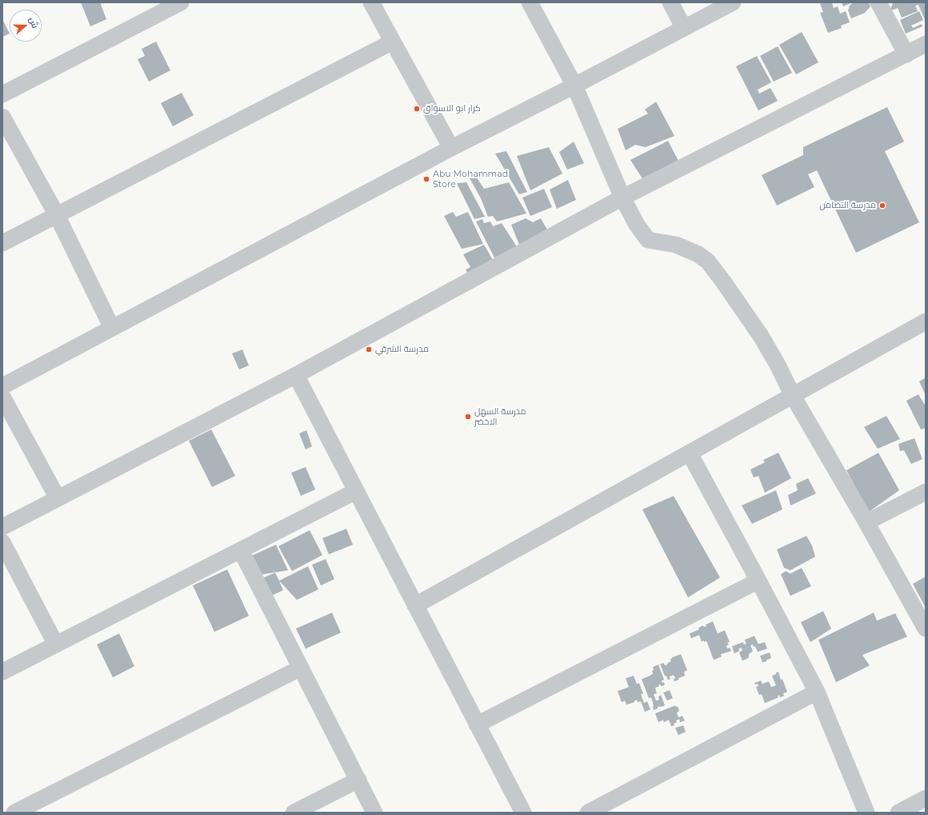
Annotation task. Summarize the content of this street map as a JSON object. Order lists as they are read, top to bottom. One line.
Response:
{"places":["كرار ابو الاسواق","Abu Mohammad Store","مدرسة التضامن","مدرسة الشرقي","مدرسة السهل الاخضر"],"north":"right"}
